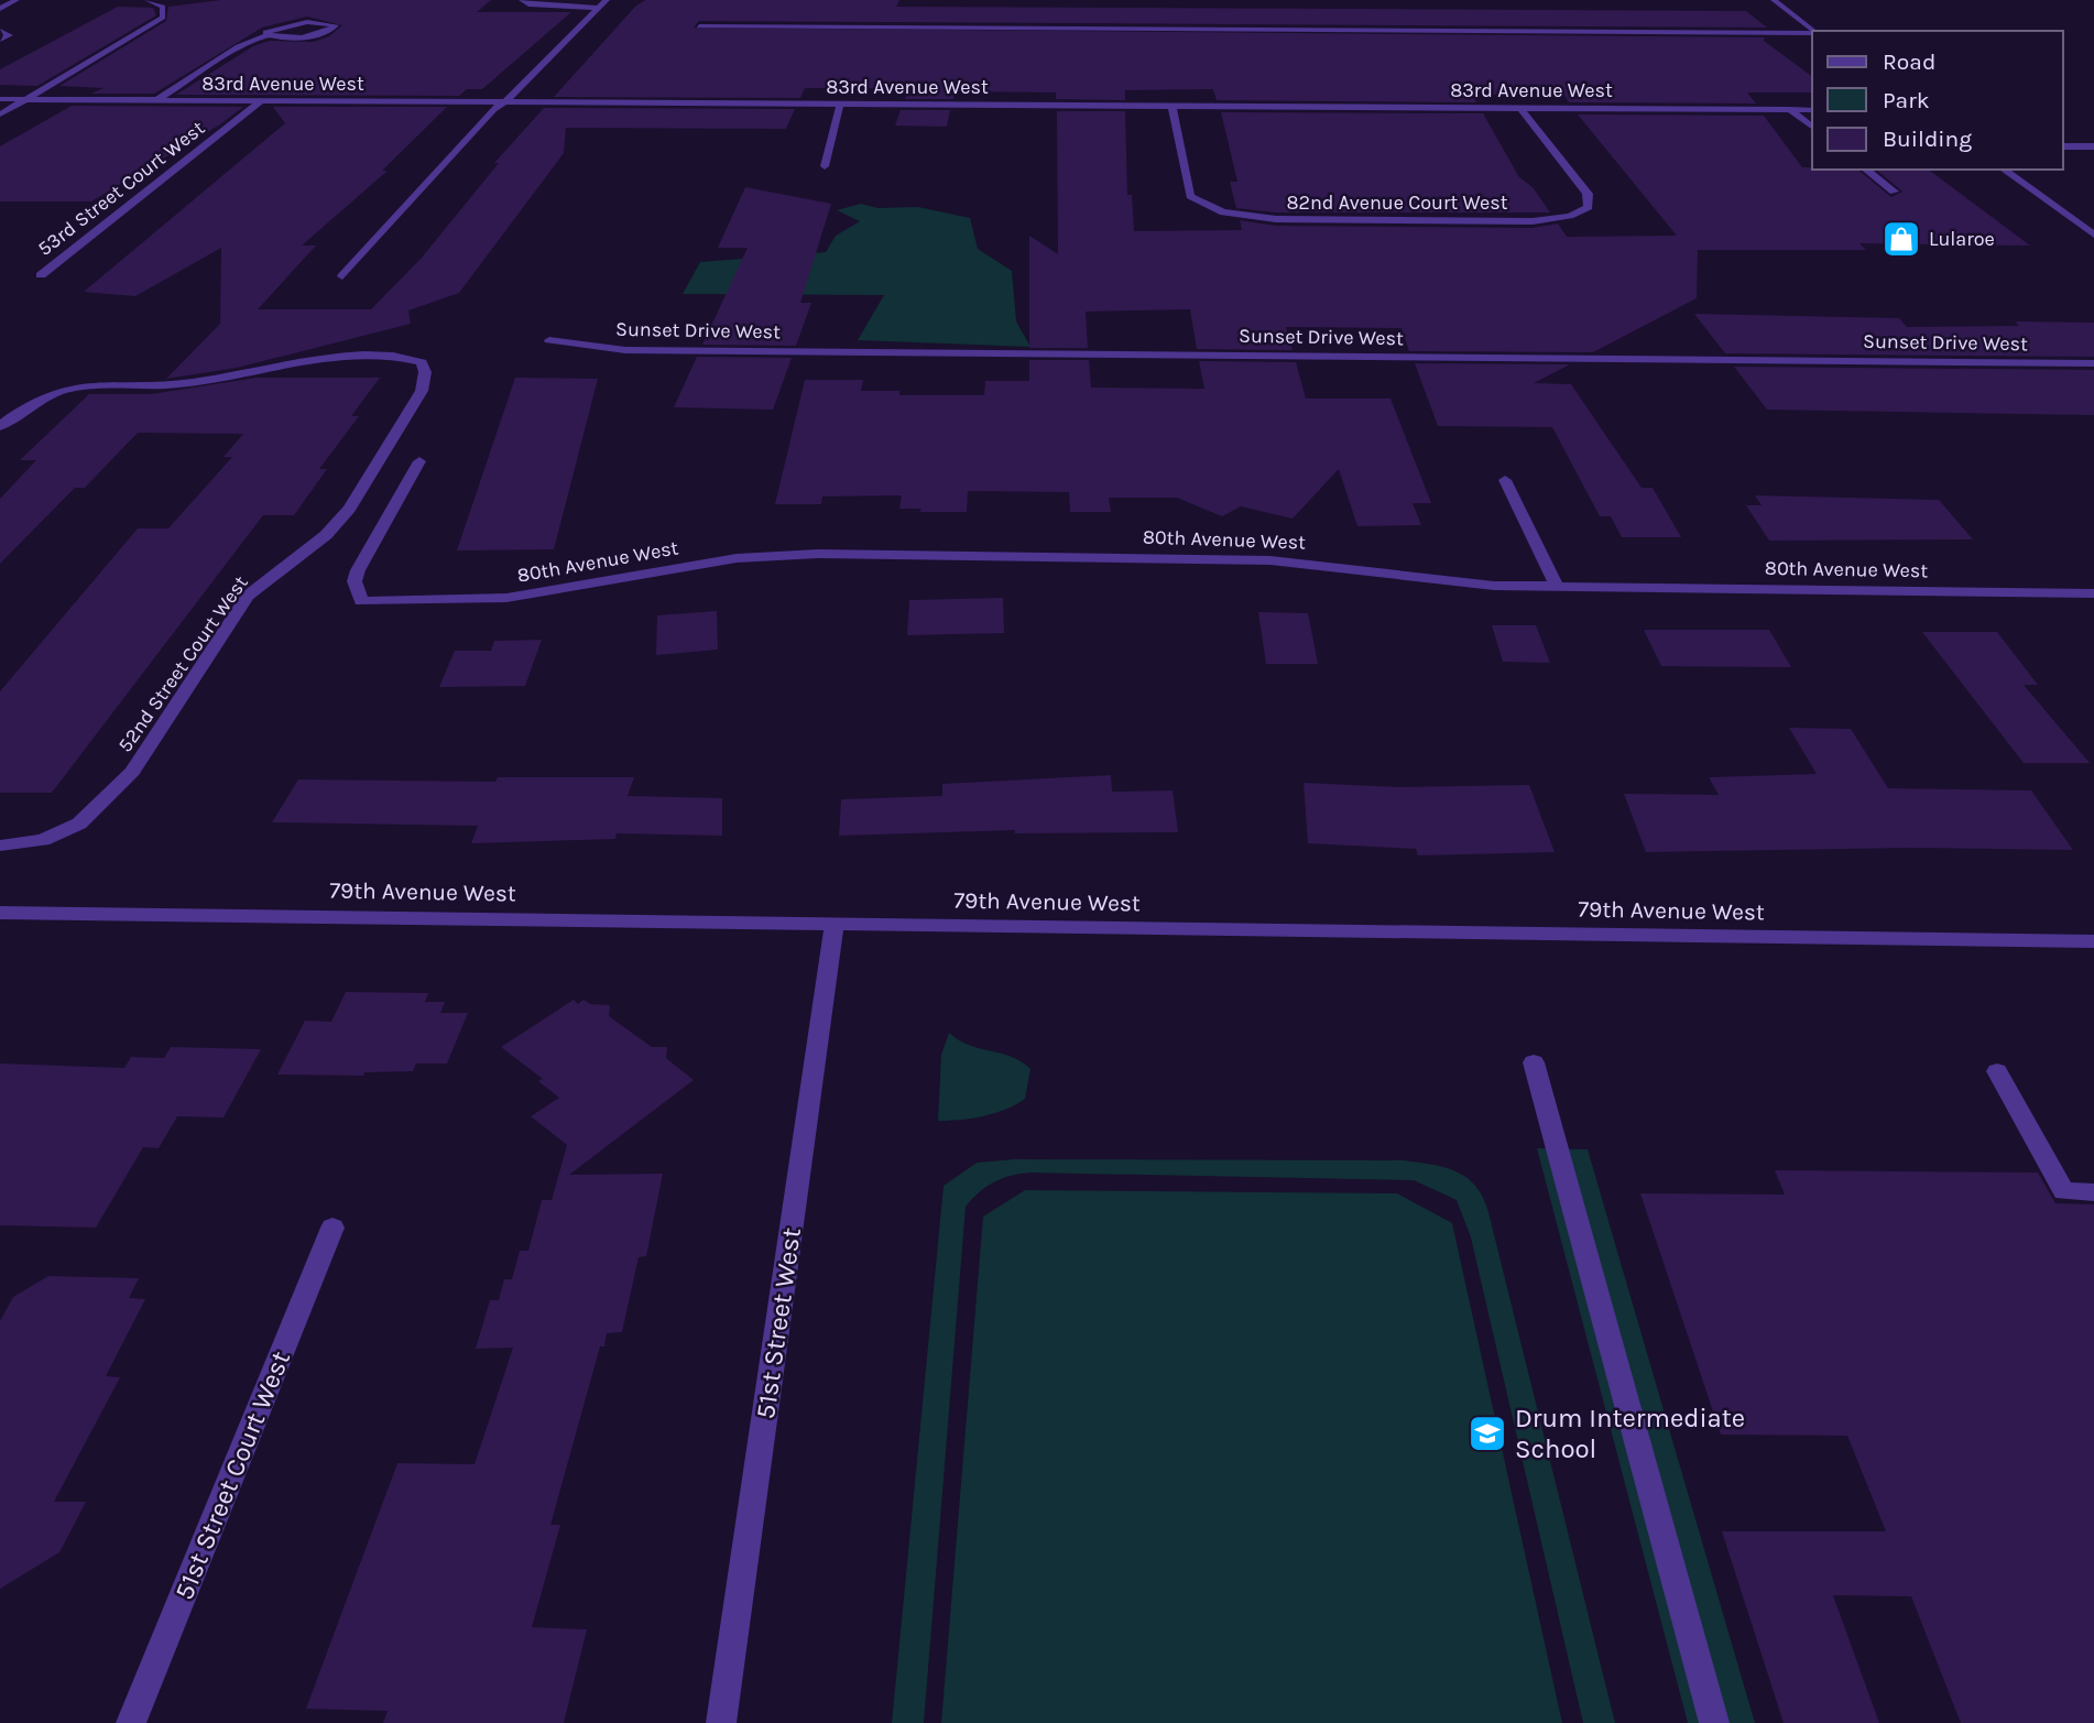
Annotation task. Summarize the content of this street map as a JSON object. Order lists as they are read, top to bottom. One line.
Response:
{"streets":{"street":["83rd Avenue West","53rd Street Court West","82nd Avenue Court West","Sunset Drive West","80th Avenue West","52nd Street Court West","79th Avenue West","51st Street West","51st Street Court West"]},"crossings":[["83rd Avenue West","53rd Street Court West"],["83rd Avenue West","82nd Avenue Court West"],["79th Avenue West","51st Street West"]],"places":{"shop":["Lularoe"],"school or university":["Drum Intermediate School"]},"legend":["Road","Park","Building"]}
